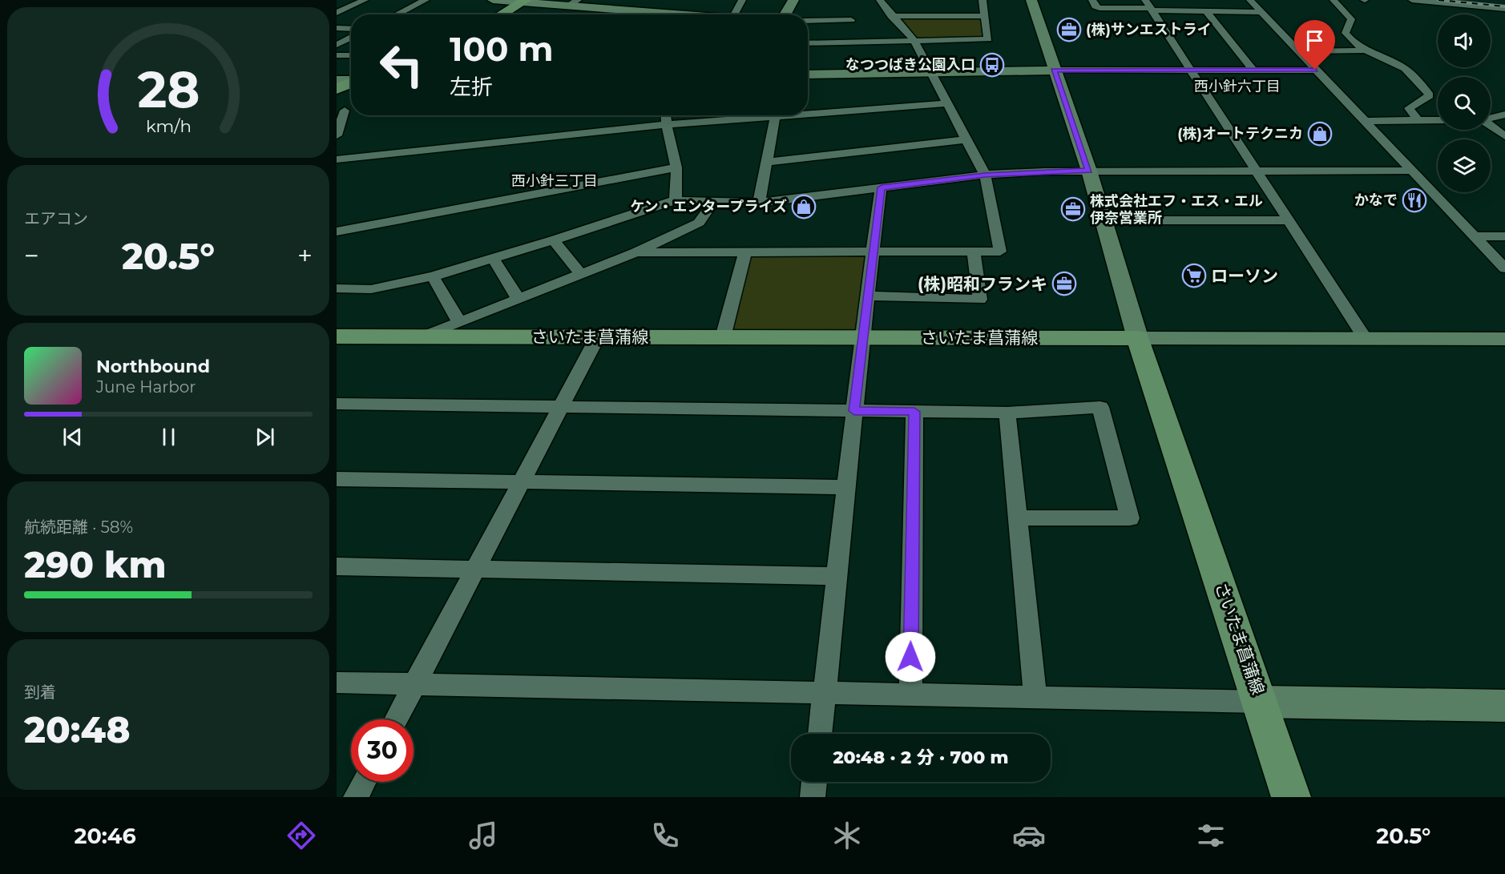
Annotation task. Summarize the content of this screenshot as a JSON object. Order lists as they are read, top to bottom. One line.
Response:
{"streets":{"main road":["さいたま菖蒲線"]},"districts":["西小針六丁目","西小針三丁目"],"places":{"office":["(株)サンエストライ","株式会社エフ・エス・エル 伊奈営業所","(株)昭和フランキ"],"bus stop":["なつつばき公園入口"],"shop":["(株)オートテクニカ","ケン・エンタープライズ"],"restaurant":["かなで"],"supermarket":["ローソン"]},"page":{"turn":["100 m","左折"],"tile":["エアコン",["航続距離 · 58%","290 km"],["到着","20:48"]],"heat":["−","20.5°","+"],"song":["Northbound","June Harbor"],"limit":"30","trip":"20:48 · 2 分 · 700 m","tabs":["20:46","20.5°"],"gauge":["28","km/h"]}}
